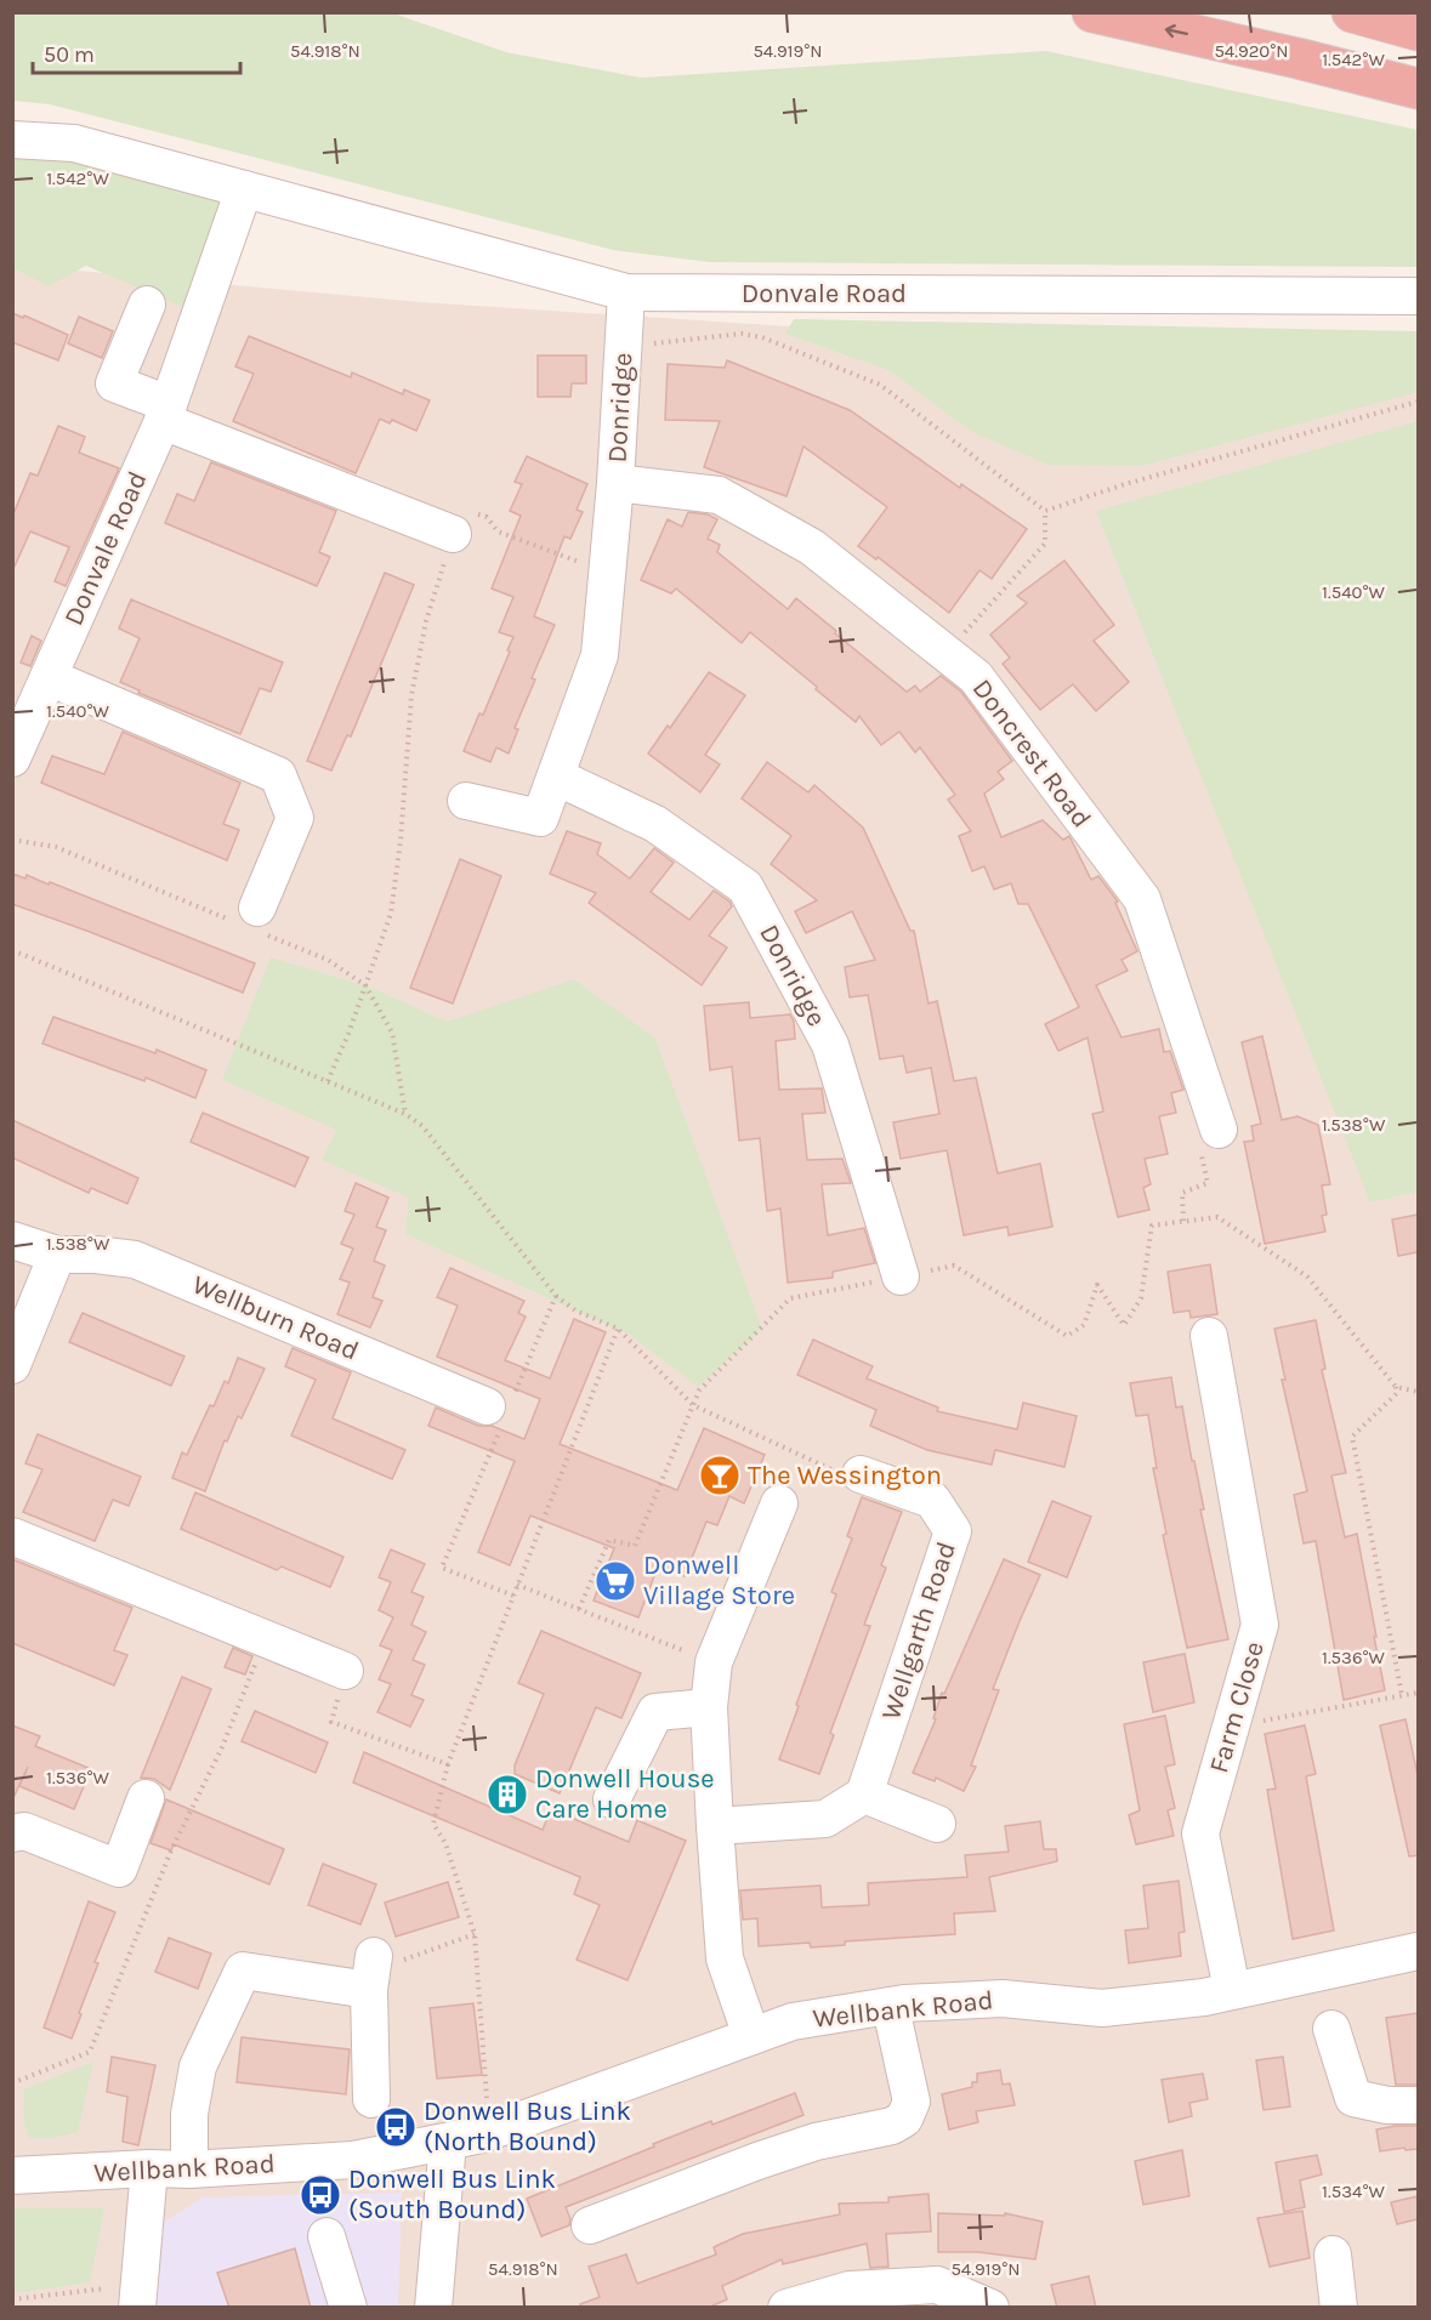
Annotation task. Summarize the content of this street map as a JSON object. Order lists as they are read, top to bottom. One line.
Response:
{"streets":{"street":["Donvale Road","Donridge","Doncrest Road","Wellburn Road","Wellgarth Road","Farm Close","Wellbank Road"]},"crossings":[["Donvale Road","Donridge"],["Donridge","Doncrest Road"],["Farm Close","Wellbank Road"]],"places":{"bar":["The Wessington"],"supermarket":["Donwell Village Store"],"building":["Donwell House Care Home"],"bus stop":["Donwell Bus Link (North Bound)","Donwell Bus Link (South Bound)"]},"scale_bar":"50 m","coordinates":["54.918°N","54.919°N","54.920°N","1.542°W","1.540°W","1.538°W","1.536°W","1.534°W"]}
